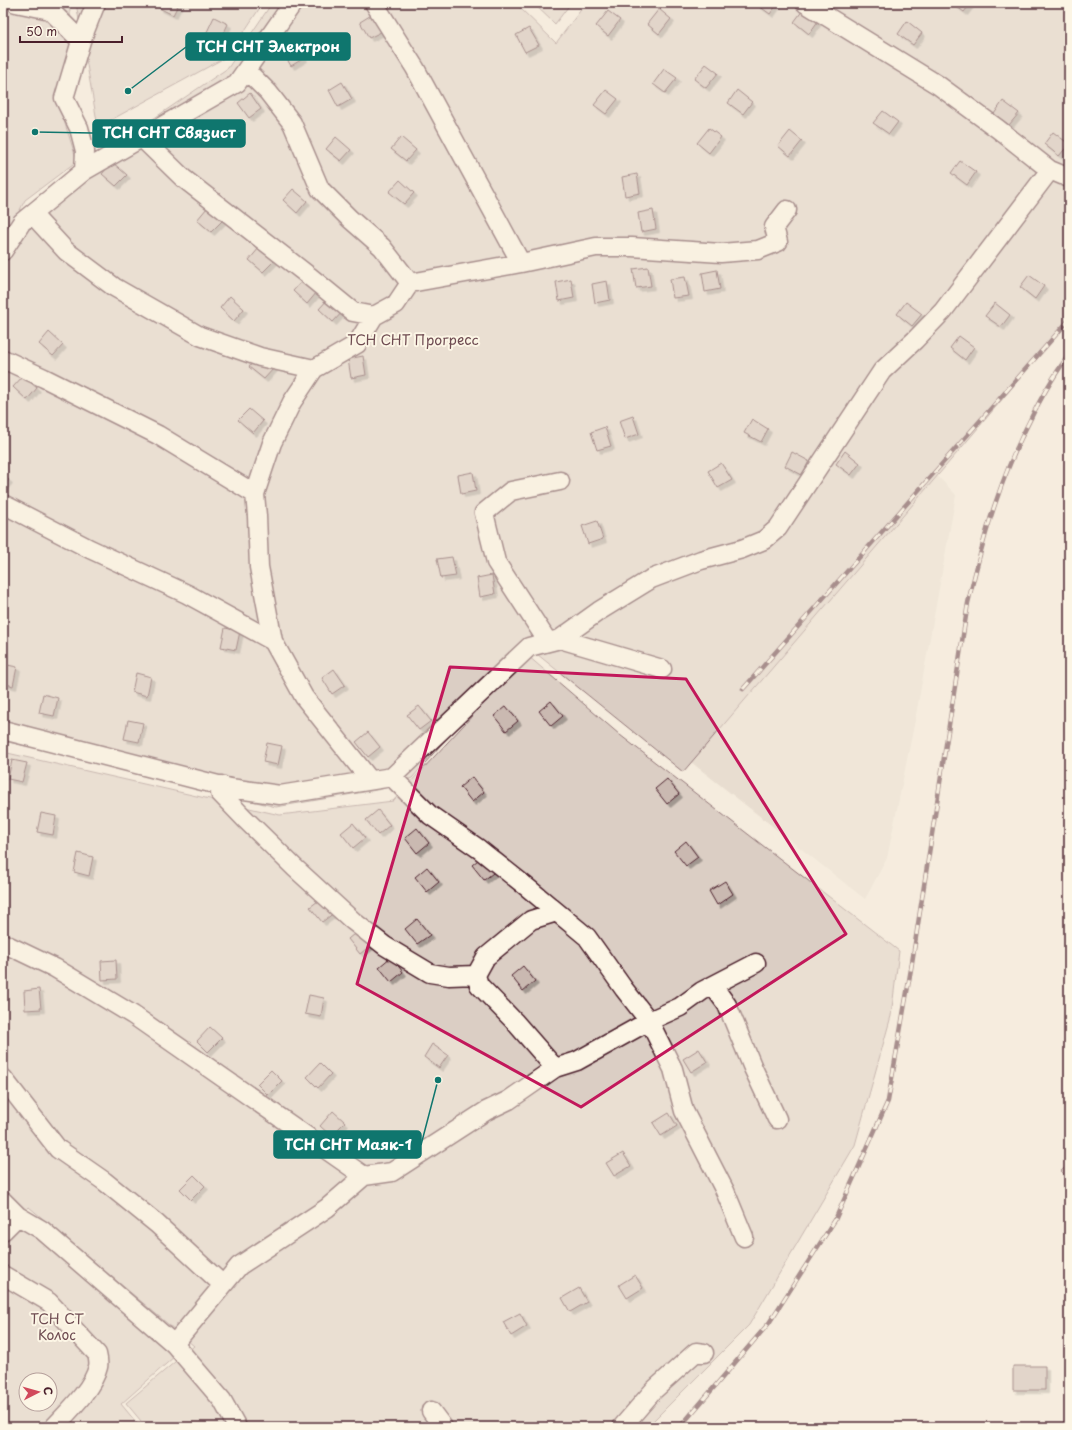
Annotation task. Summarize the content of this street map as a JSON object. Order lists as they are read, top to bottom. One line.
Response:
{"parks":["ТСН СНТ Прогресс","ТСН СТ Колос"],"places":["ТСН СНТ Электрон","ТСН СНТ Связист","ТСН СНТ Маяк-1"],"scale_bar":"50 m","north":"right"}
